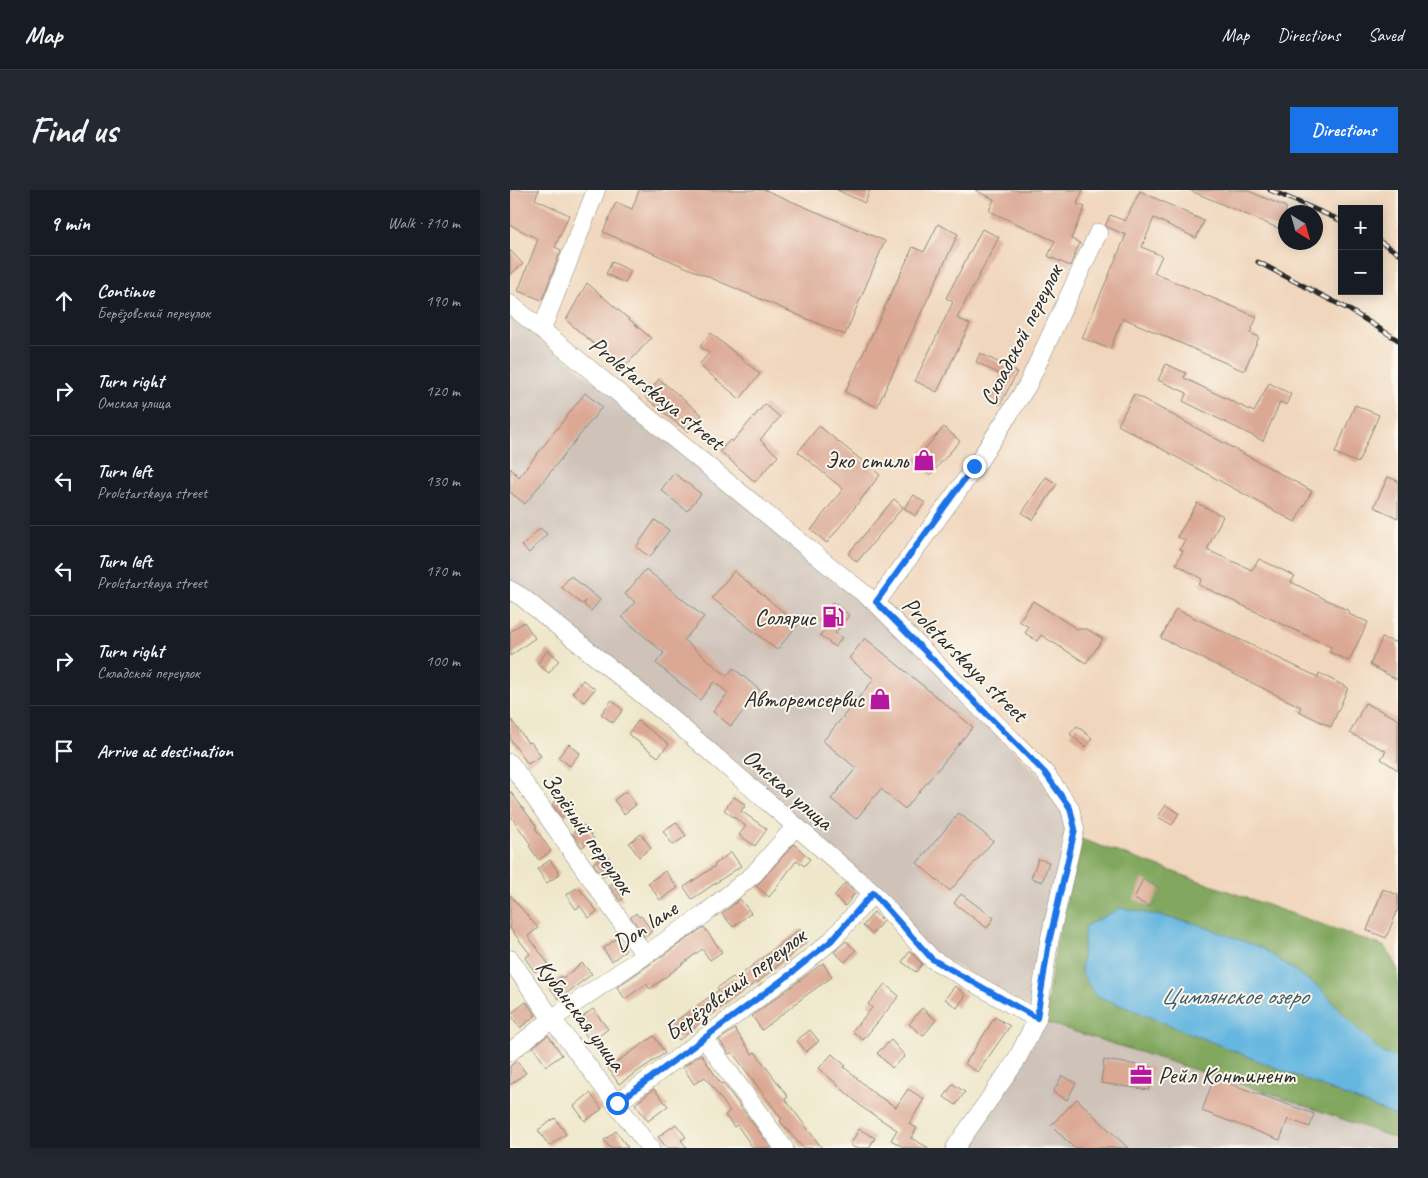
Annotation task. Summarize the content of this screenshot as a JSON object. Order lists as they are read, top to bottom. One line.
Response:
{"streets":{"street":["Складской переулок","Proletarskaya street","Омская улица","Зелёный переулок","Don lane","Берёзовский переулок","Кубанская улица"]},"crossings":[["Складской переулок","Proletarskaya street"],["Proletarskaya street","Омская улица"],["Омская улица","Don lane"],["Омская улица","Берёзовский переулок"],["Зелёный переулок","Don lane"],["Don lane","Кубанская улица"],["Берёзовский переулок","Кубанская улица"]],"water":["Цимлянское озеро"],"places":{"shop":["Эко стиль","Авторемсервис"],"fuel station":["Солярис"],"office":["Рейл Континент"]},"north":"bottom right","page":{"header":"Map","nav":["Map","Directions","Saved"],"buttons":"Directions","title":"Find us","heading":["9 min","Walk · 710 m"],"map_buttons":["+","−"],"list":[["Continue","Берёзовский переулок","190 m"],["Turn right","Омская улица","120 m"],["Turn left","Proletarskaya street","130 m"],["Turn left","Proletarskaya street","170 m"],["Turn right","Складской переулок","100 m"],"Arrive at destination"]}}
